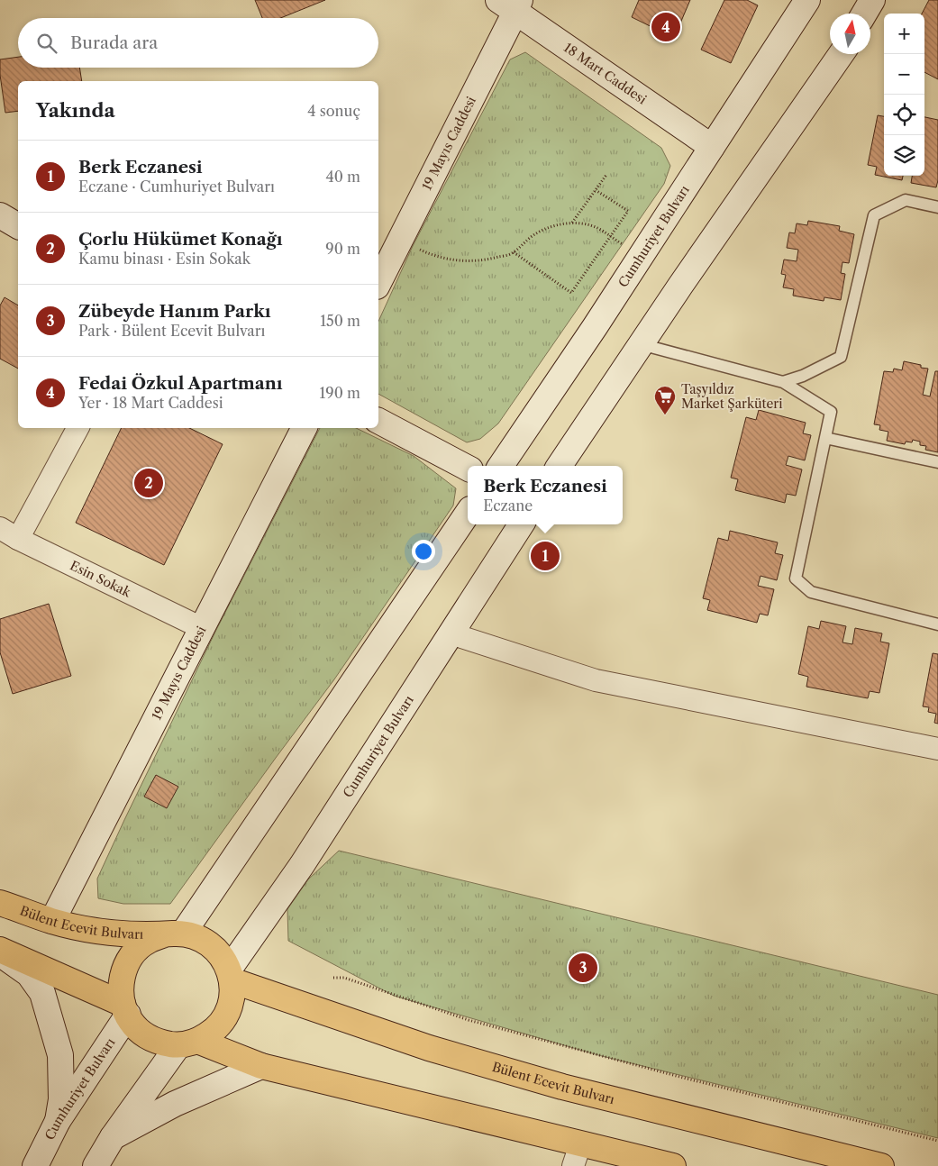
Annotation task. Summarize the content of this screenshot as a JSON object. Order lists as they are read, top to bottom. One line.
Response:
{"streets":{"main road":["18 Mart Caddesi","19 Mayıs Caddesi","Cumhuriyet Bulvarı","Bülent Ecevit Bulvarı"],"street":["Esin Sokak"]},"crossings":[["18 Mart Caddesi","19 Mayıs Caddesi"],["18 Mart Caddesi","Cumhuriyet Bulvarı"],["19 Mayıs Caddesi","Esin Sokak"],["19 Mayıs Caddesi","Bülent Ecevit Bulvarı"],["Cumhuriyet Bulvarı","Bülent Ecevit Bulvarı"]],"places":{"supermarket":["Taşyıldız Market Şarküteri"]},"north":"top","page":{"pins":["4","2","1","3"],"map_buttons":["+","−"],"search":"Burada ara","heading":["Yakında","4 sonuç"],"list":[{"mark":"1","name":"Berk Eczanesi","note":"Eczane · Cumhuriyet Bulvarı","value":"40 m"},{"mark":"2","name":"Çorlu Hükümet Konağı","note":"Kamu binası · Esin Sokak","value":"90 m"},{"mark":"3","name":"Zübeyde Hanım Parkı","note":"Park · Bülent Ecevit Bulvarı","value":"150 m"},{"mark":"4","name":"Fedai Özkul Apartmanı","note":"Yer · 18 Mart Caddesi","value":"190 m"}],"popup":["Berk Eczanesi","Eczane"]}}
